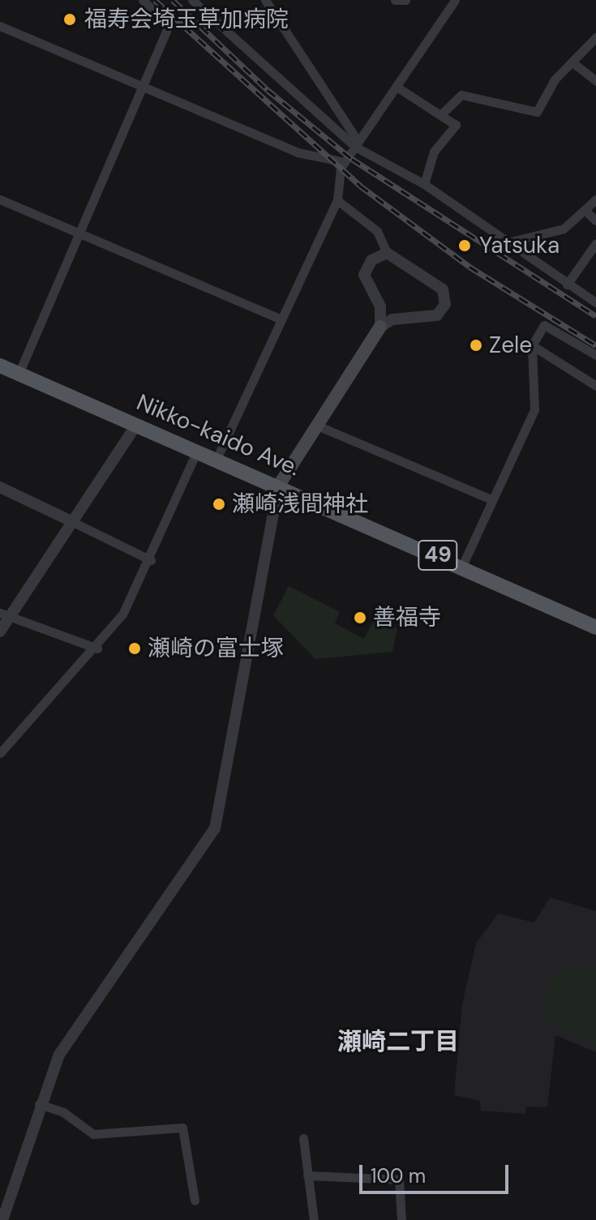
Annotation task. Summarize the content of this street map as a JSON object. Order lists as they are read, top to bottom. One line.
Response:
{"streets":{"main road":["Nikko-kaido Ave.","49"]},"districts":["瀬崎二丁目"],"places":["福寿会埼玉草加病院","Yatsuka","Zele","瀬崎浅間神社","善福寺","瀬崎の富士塚"],"scale_bar":"100 m"}
